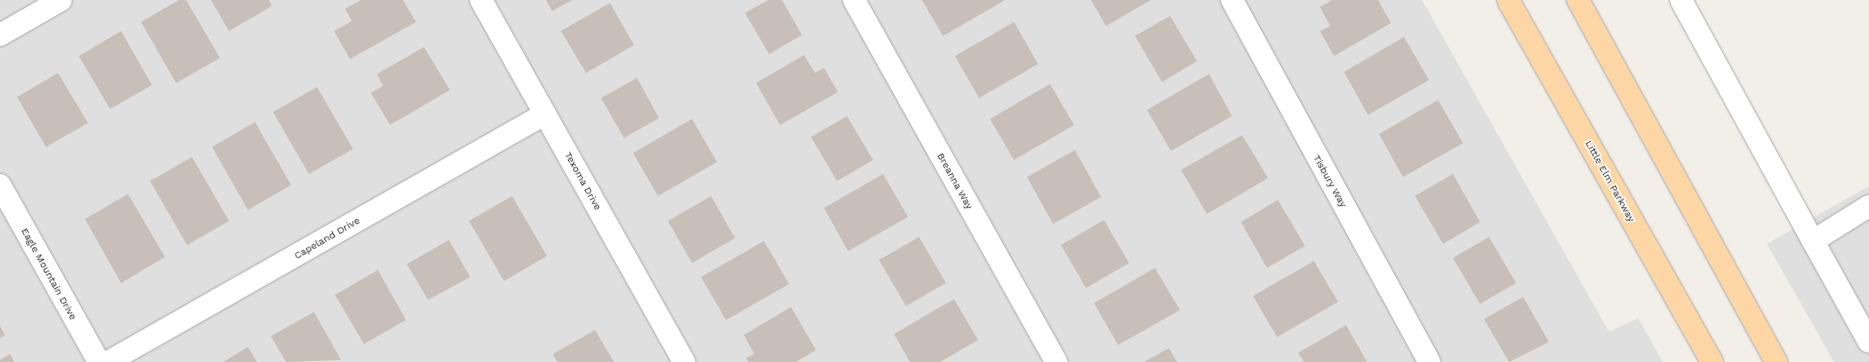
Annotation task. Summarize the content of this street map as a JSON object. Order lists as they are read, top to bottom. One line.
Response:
{"streets":{"main road":["Little Elm Parkway"],"street":["Texoma Drive","Breanna Way","Tisbury Way","Capeland Drive","Eagle Mountain Drive"]},"crossings":[["Texoma Drive","Capeland Drive"]]}
